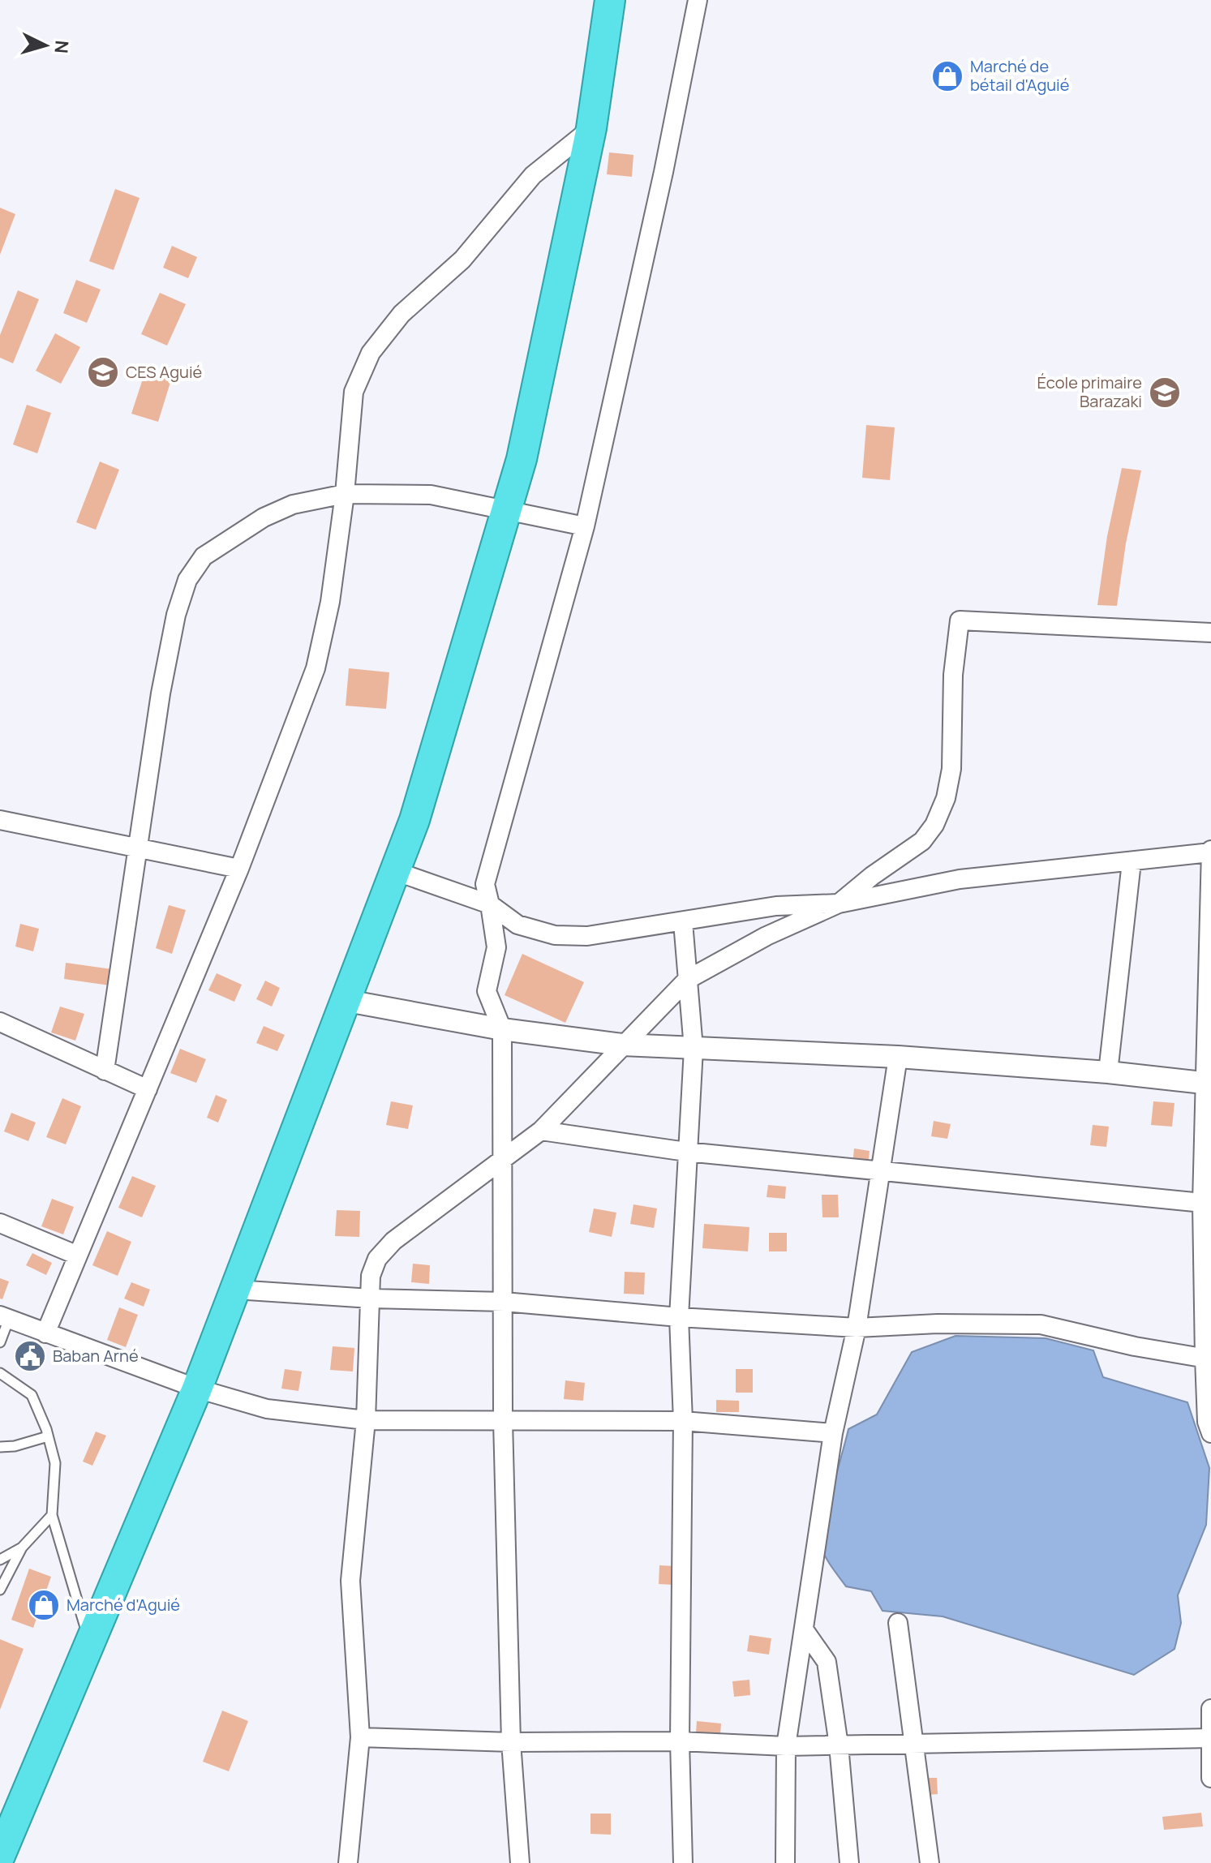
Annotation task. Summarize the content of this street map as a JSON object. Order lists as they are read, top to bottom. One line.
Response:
{"places":{"shop":["Marché de bétail d'Aguié","Marché d'Aguié"],"school or university":["CES Aguié","École primaire Barazaki"],"public building":["Baban Arné"]},"north":"right"}
